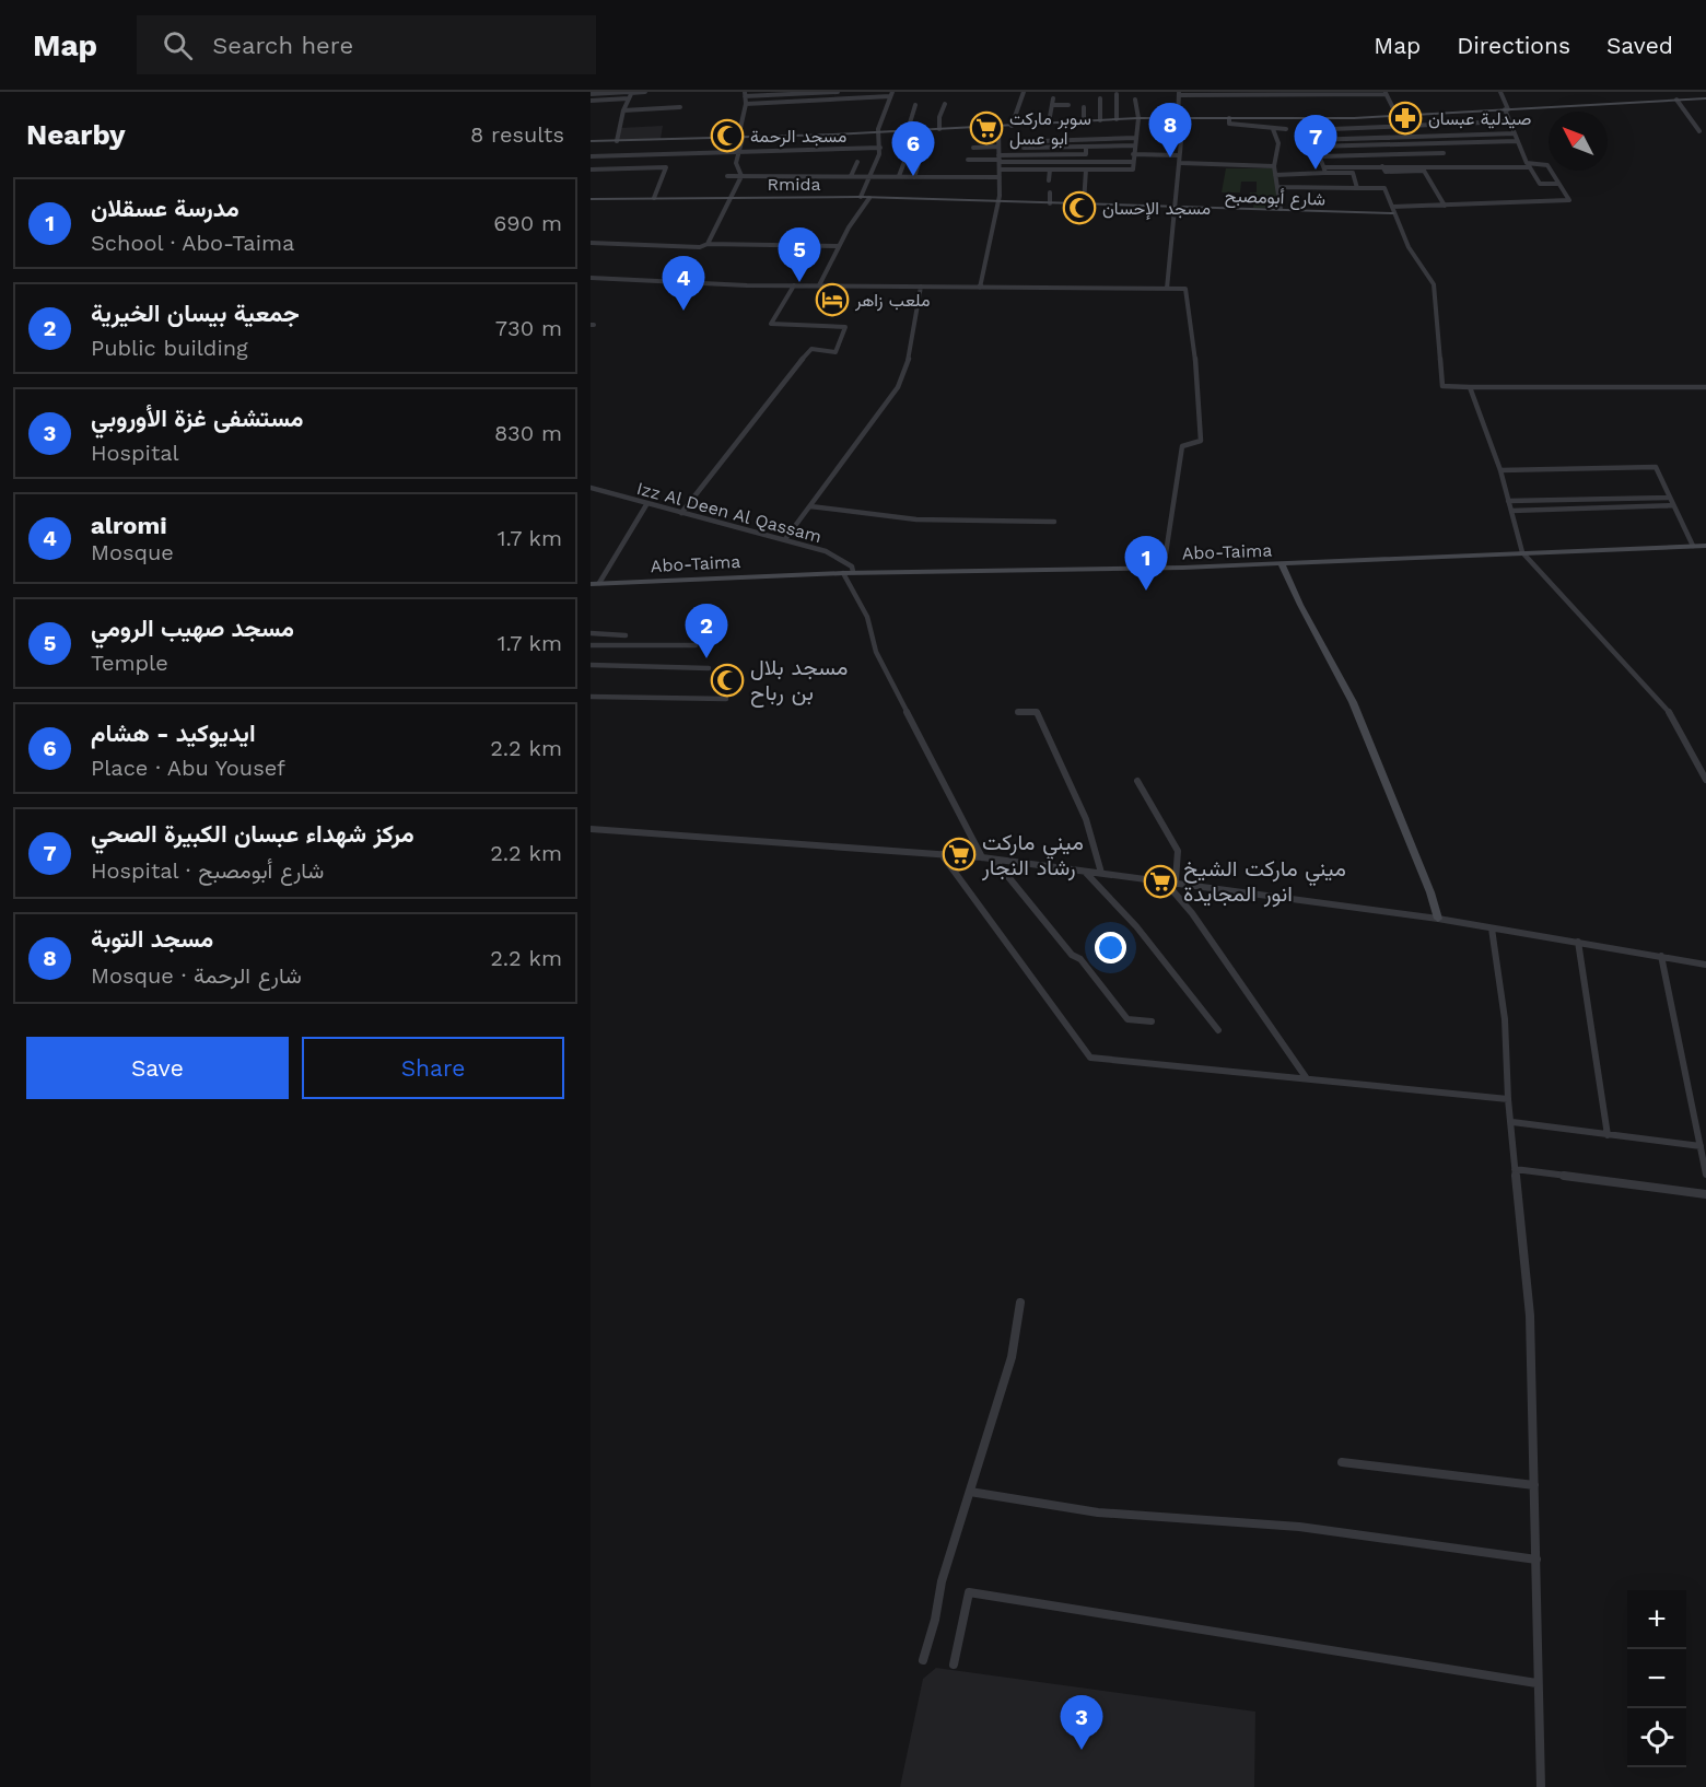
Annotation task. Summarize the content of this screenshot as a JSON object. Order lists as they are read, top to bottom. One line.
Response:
{"streets":{"street":["Rmida","شارع أبومصبح","Izz Al Deen Al Qassam","Abo-Taima"]},"crossings":[["Rmida","شارع أبومصبح"],["Izz Al Deen Al Qassam","Abo-Taima"]],"places":{"pharmacy":["صيدلية عبسان"],"supermarket":["سوبر ماركت ابو عسل","ميني ماركت رشاد النجار","ميني ماركت الشيخ انور المجايدة"],"mosque":["مسجد الرحمة","مسجد الإحسان","مسجد بلال بن رباح"],"hotel":["ملعب زاهر"]},"north":"top left","page":{"header":"Map","search":"Search here","nav":["Map","Directions","Saved"],"heading":["Nearby","8 results"],"pins":["8","7","6","5","4","1","2","3"],"list":[{"mark":"1","name":"مدرسة عسقلان","note":"School · Abo-Taima","value":"690 m"},{"mark":"2","name":"جمعية بيسان الخيرية","note":"Public building","value":"730 m"},{"mark":"3","name":"مستشفى غزة الأوروبي","note":"Hospital","value":"830 m"},{"mark":"4","name":"alromi","note":"Mosque","value":"1.7 km"},{"mark":"5","name":"مسجد صهيب الرومي","note":"Temple","value":"1.7 km"},{"mark":"6","name":"ايديوكيد - هشام","note":"Place · Abu Yousef","value":"2.2 km"},{"mark":"7","name":"مركز شهداء عبسان الكبيرة الصحي","note":"Hospital · شارع أبومصبح","value":"2.2 km"},{"mark":"8","name":"مسجد التوبة","note":"Mosque · شارع الرحمة","value":"2.2 km"}],"buttons":["Save","Share"],"map_buttons":["+","−"]}}
